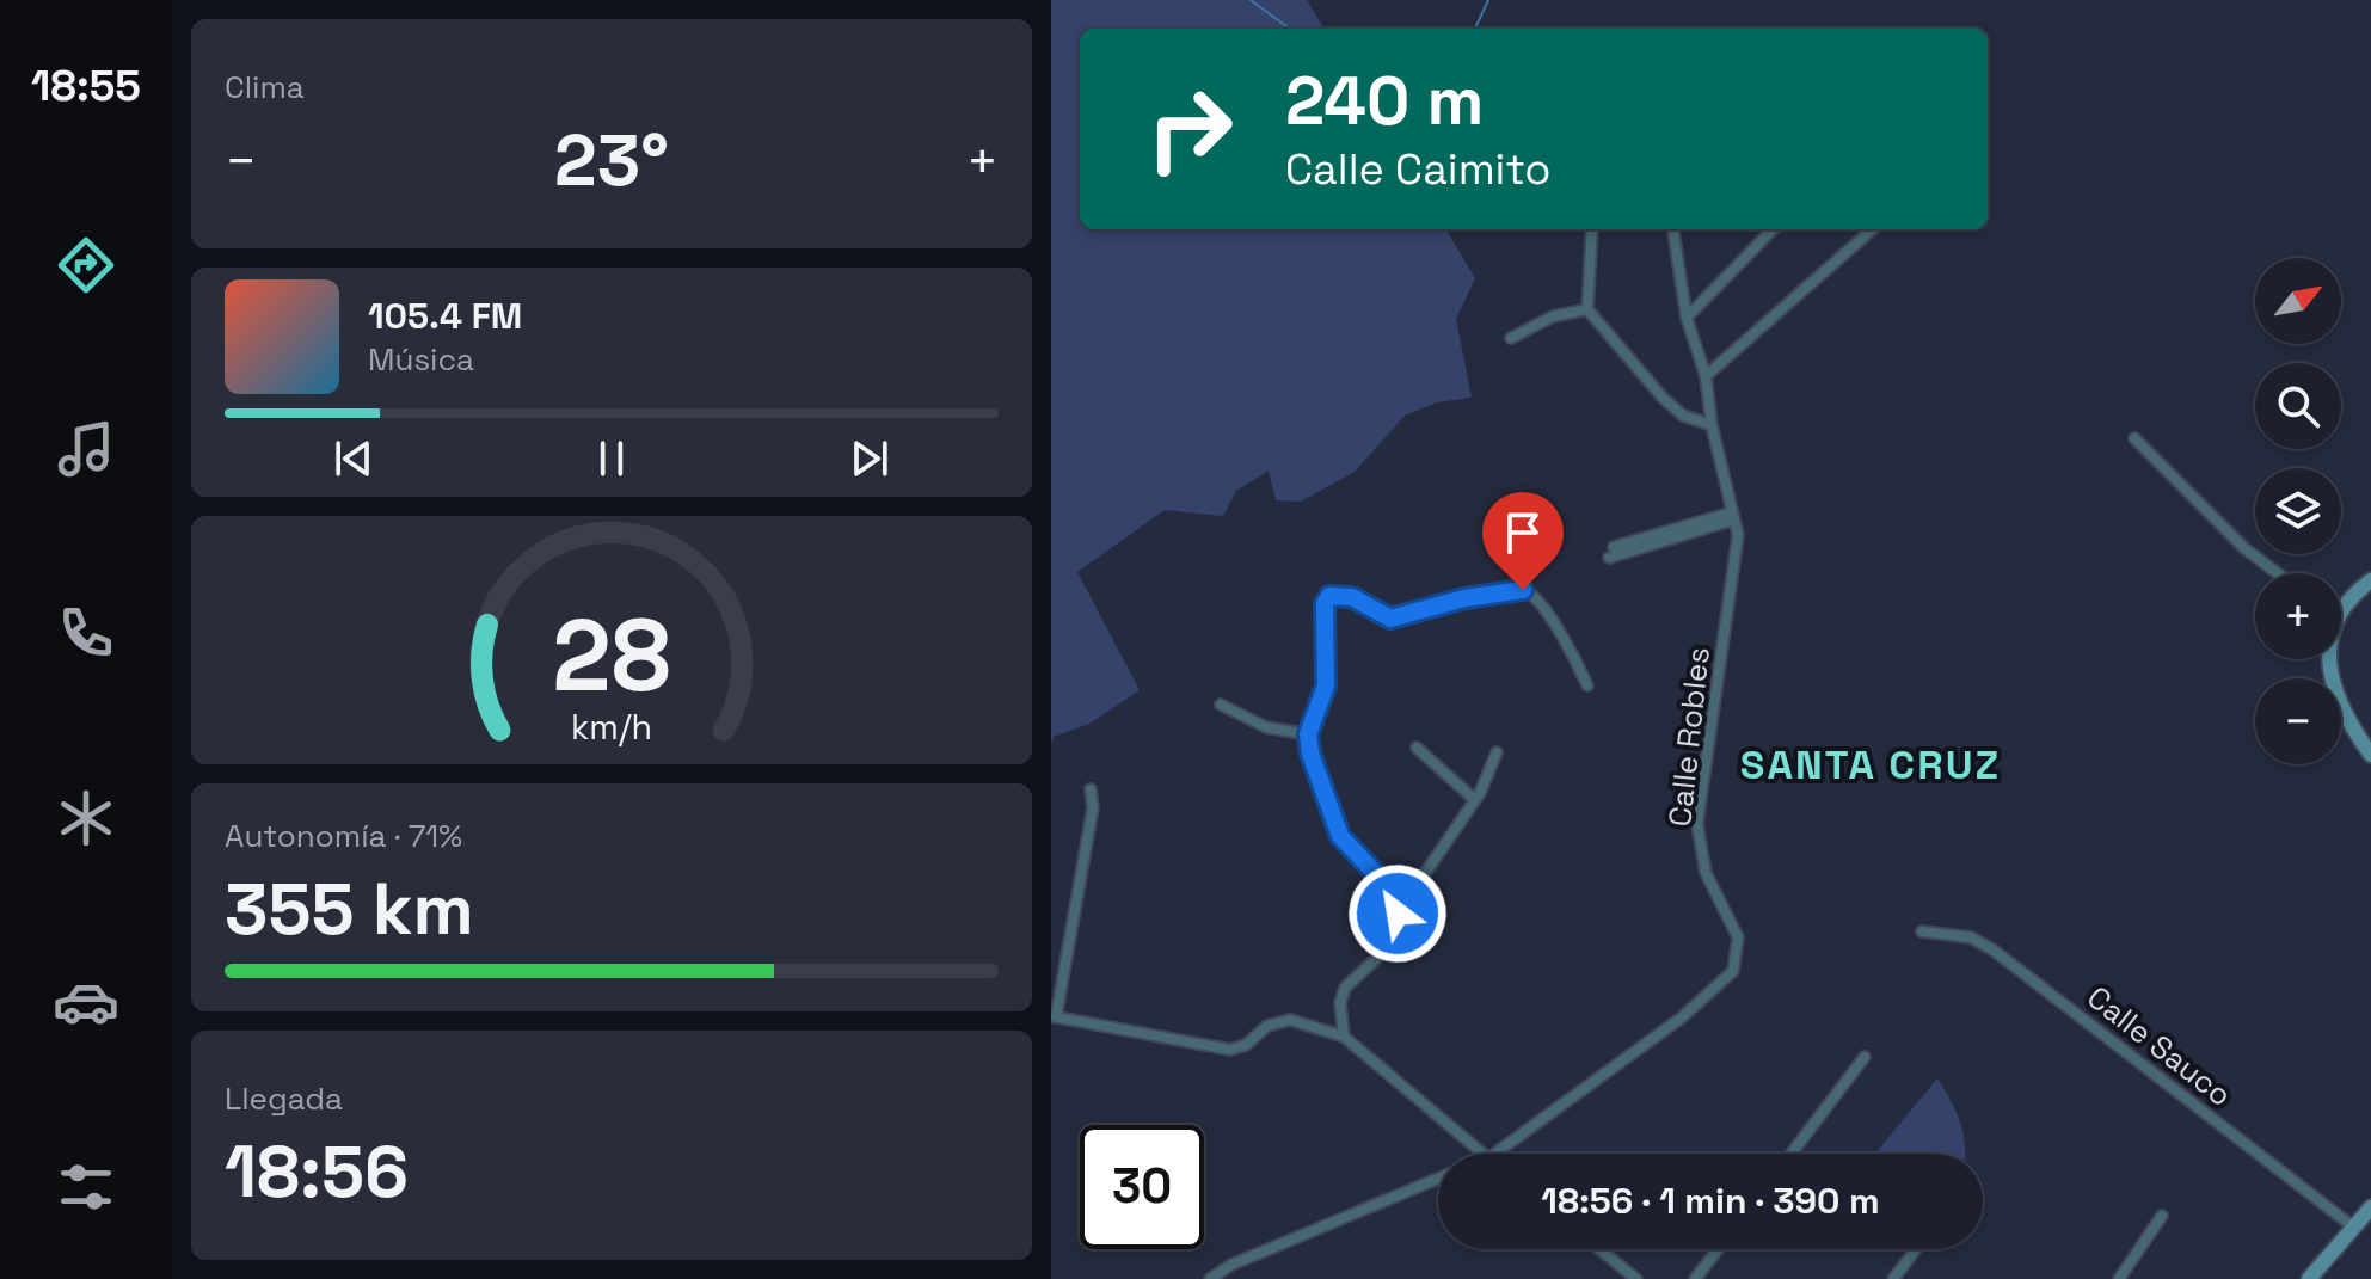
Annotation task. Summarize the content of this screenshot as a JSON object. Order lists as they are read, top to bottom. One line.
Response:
{"streets":{"street":["Calle Robles","Calle Sauco"]},"districts":["SANTA CRUZ"],"north":"top right","page":{"tabs":"18:55","tile":["Clima",["Autonomía · 71%","355 km"],["Llegada","18:56"]],"turn":["240 m","Calle Caimito"],"heat":["−","23°","+"],"map_buttons":["+","−"],"song":["105.4 FM","Música"],"limit":"30","trip":"18:56 · 1 min · 390 m","gauge":["28","km/h"]}}
